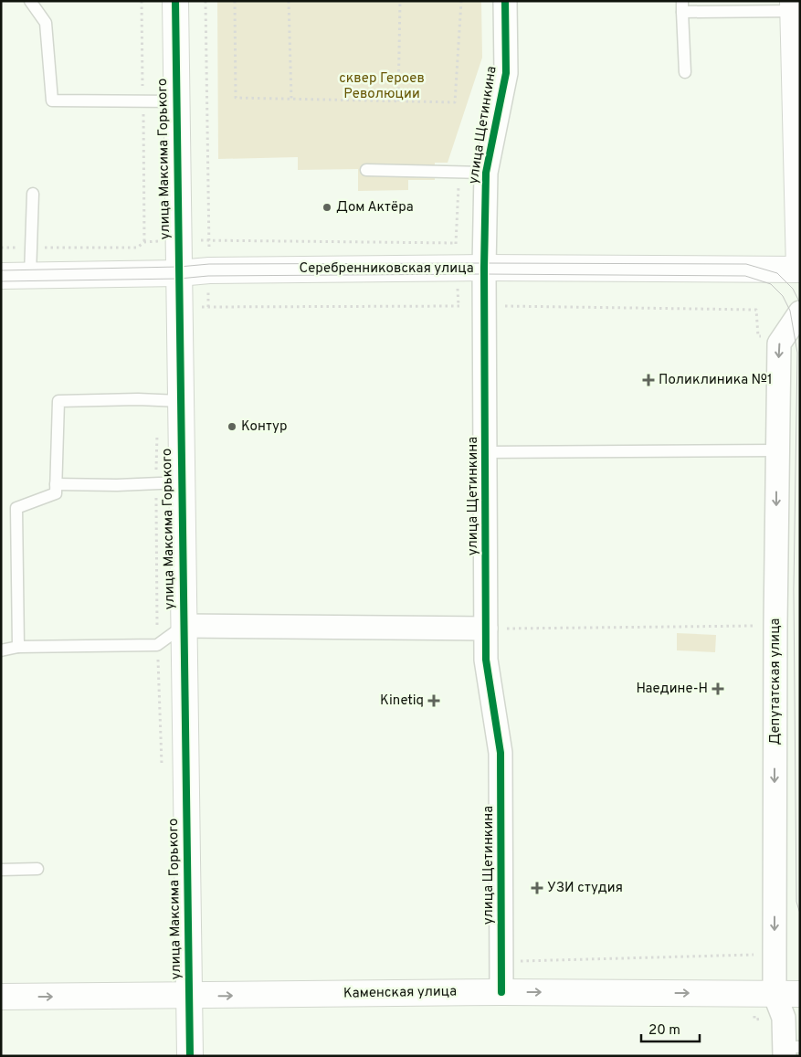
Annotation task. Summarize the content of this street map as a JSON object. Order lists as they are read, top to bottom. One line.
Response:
{"streets":{"street":["улица Щетинкина","улица Максима Горького","Серебренниковская улица","Депутатская улица","Каменская улица"]},"crossings":[["улица Щетинкина","Серебренниковская улица"],["улица Щетинкина","Каменская улица"],["улица Максима Горького","Серебренниковская улица"],["улица Максима Горького","Каменская улица"],["Депутатская улица","Каменская улица"]],"one_way":["Депутатская улица","Каменская улица"],"parks":["сквер Героев Революции"],"places":{"other":["Дом Актёра","Контур"],"health":["Поликлиника №1","Наедине-Н","Kinetiq","УЗИ студия"]},"scale_bar":"20 m"}
